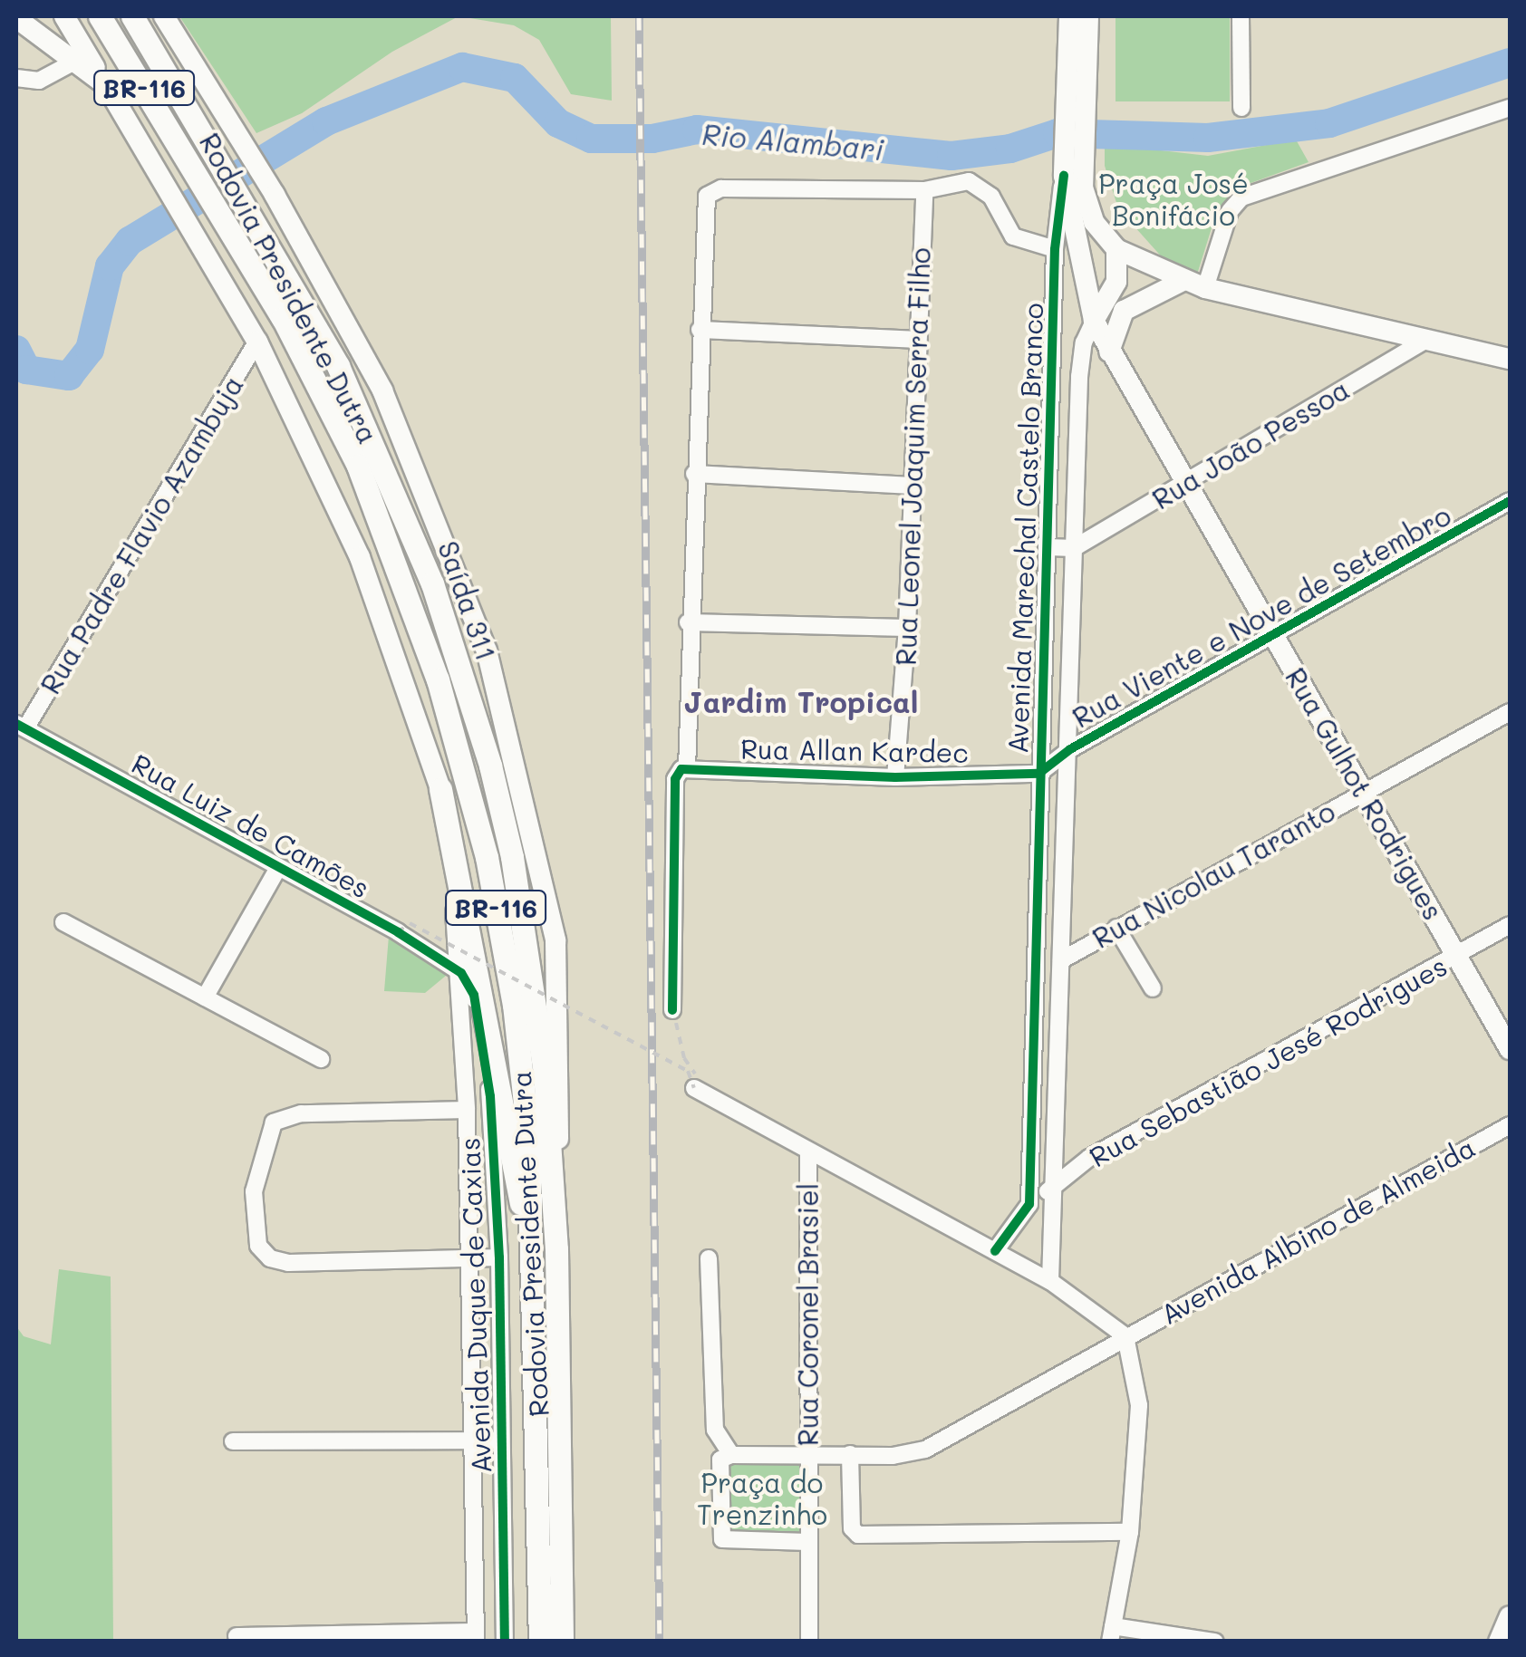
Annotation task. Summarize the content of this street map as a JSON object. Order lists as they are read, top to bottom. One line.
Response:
{"streets":{"highway":["BR-116","Rodovia Presidente Dutra"],"main road":["Avenida Marechal Castelo Branco","Saída 311","Rua Gulhot Rodrigues"],"street":["Rua João Pessoa","Rua Leonel Joaquim Serra Filho","Rua Padre Flavio Azambuja","Rua Viente e Nove de Setembro","Rua Allan Kardec","Rua Luiz de Camões","Rua Nicolau Taranto","Rua Sebastião Jesé Rodrigues","Avenida Albino de Almeida","Avenida Duque de Caxias","Rua Coronel Brasiel"]},"crossings":[["Rodovia Presidente Dutra","Saída 311"],["Rua João Pessoa","Avenida Marechal Castelo Branco"],["Rua João Pessoa","Rua Gulhot Rodrigues"],["Rua Leonel Joaquim Serra Filho","Rua Allan Kardec"],["Avenida Marechal Castelo Branco","Rua Viente e Nove de Setembro"],["Avenida Marechal Castelo Branco","Rua Allan Kardec"],["Avenida Marechal Castelo Branco","Rua Gulhot Rodrigues"],["Avenida Marechal Castelo Branco","Rua Nicolau Taranto"],["Avenida Marechal Castelo Branco","Rua Sebastião Jesé Rodrigues"],["Rua Padre Flavio Azambuja","Rua Luiz de Camões"],["Rua Viente e Nove de Setembro","Rua Allan Kardec"],["Rua Viente e Nove de Setembro","Rua Gulhot Rodrigues"],["Rua Gulhot Rodrigues","Rua Nicolau Taranto"],["Rua Gulhot Rodrigues","Rua Sebastião Jesé Rodrigues"],["Rua Luiz de Camões","Avenida Duque de Caxias"],["Avenida Albino de Almeida","Rua Coronel Brasiel"]],"districts":["Jardim Tropical"],"water":["Rio Alambari"],"parks":["Praça José Bonifácio","Praça do Trenzinho"]}
